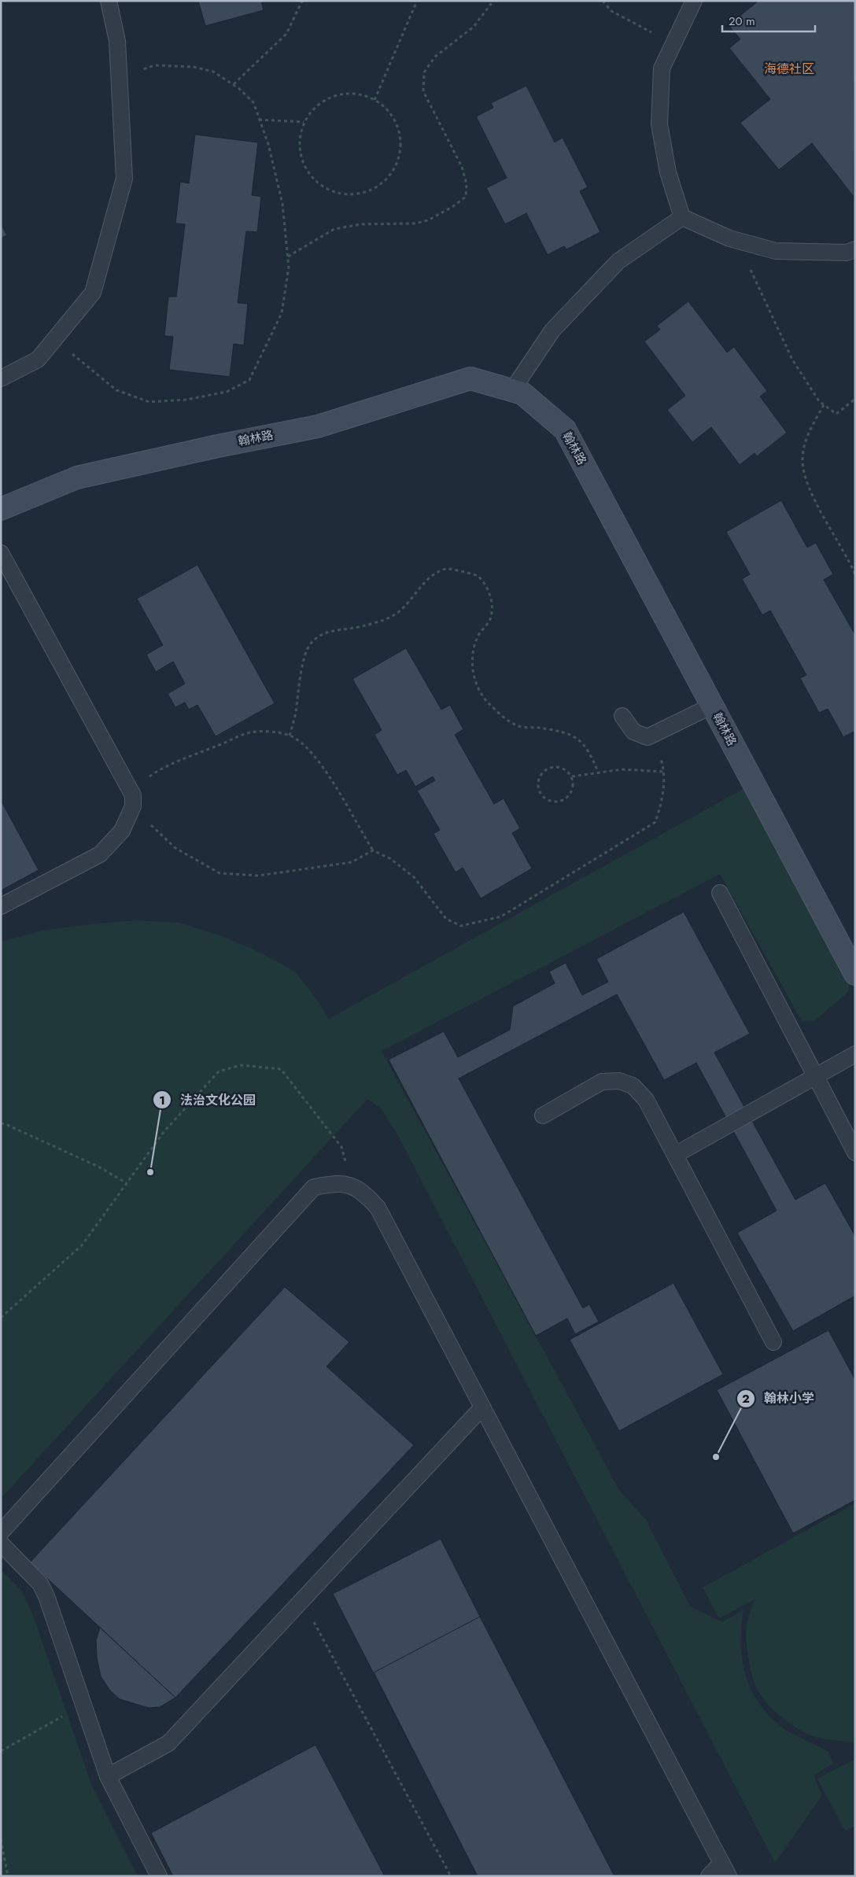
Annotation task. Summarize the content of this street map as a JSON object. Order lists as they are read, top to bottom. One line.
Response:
{"streets":{"main road":["翰林路"]},"districts":["海德社区"],"places":["法治文化公园","翰林小学"],"scale_bar":"20 m"}
